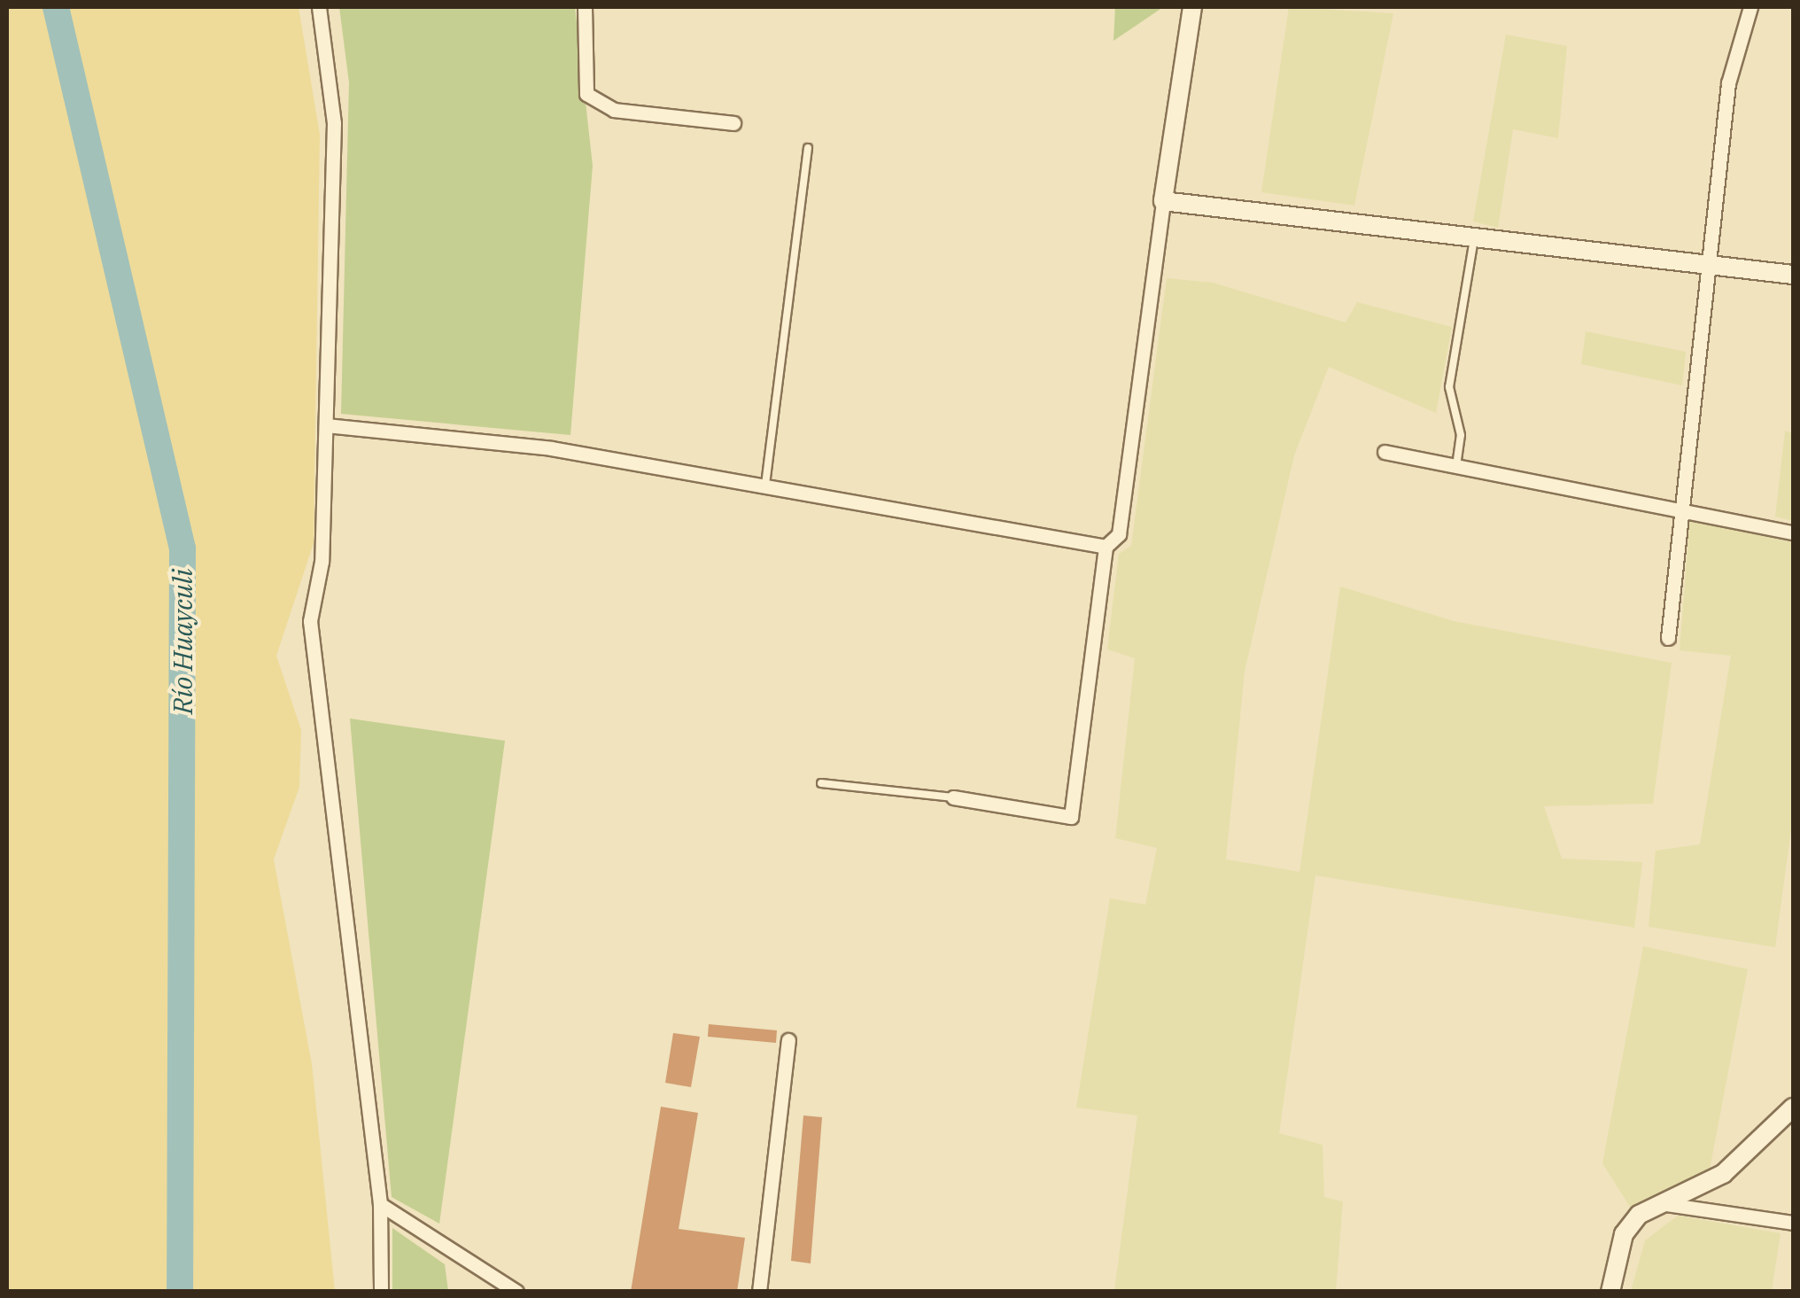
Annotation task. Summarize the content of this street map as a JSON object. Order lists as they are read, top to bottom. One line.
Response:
{"water":["Río Huayculi"]}
